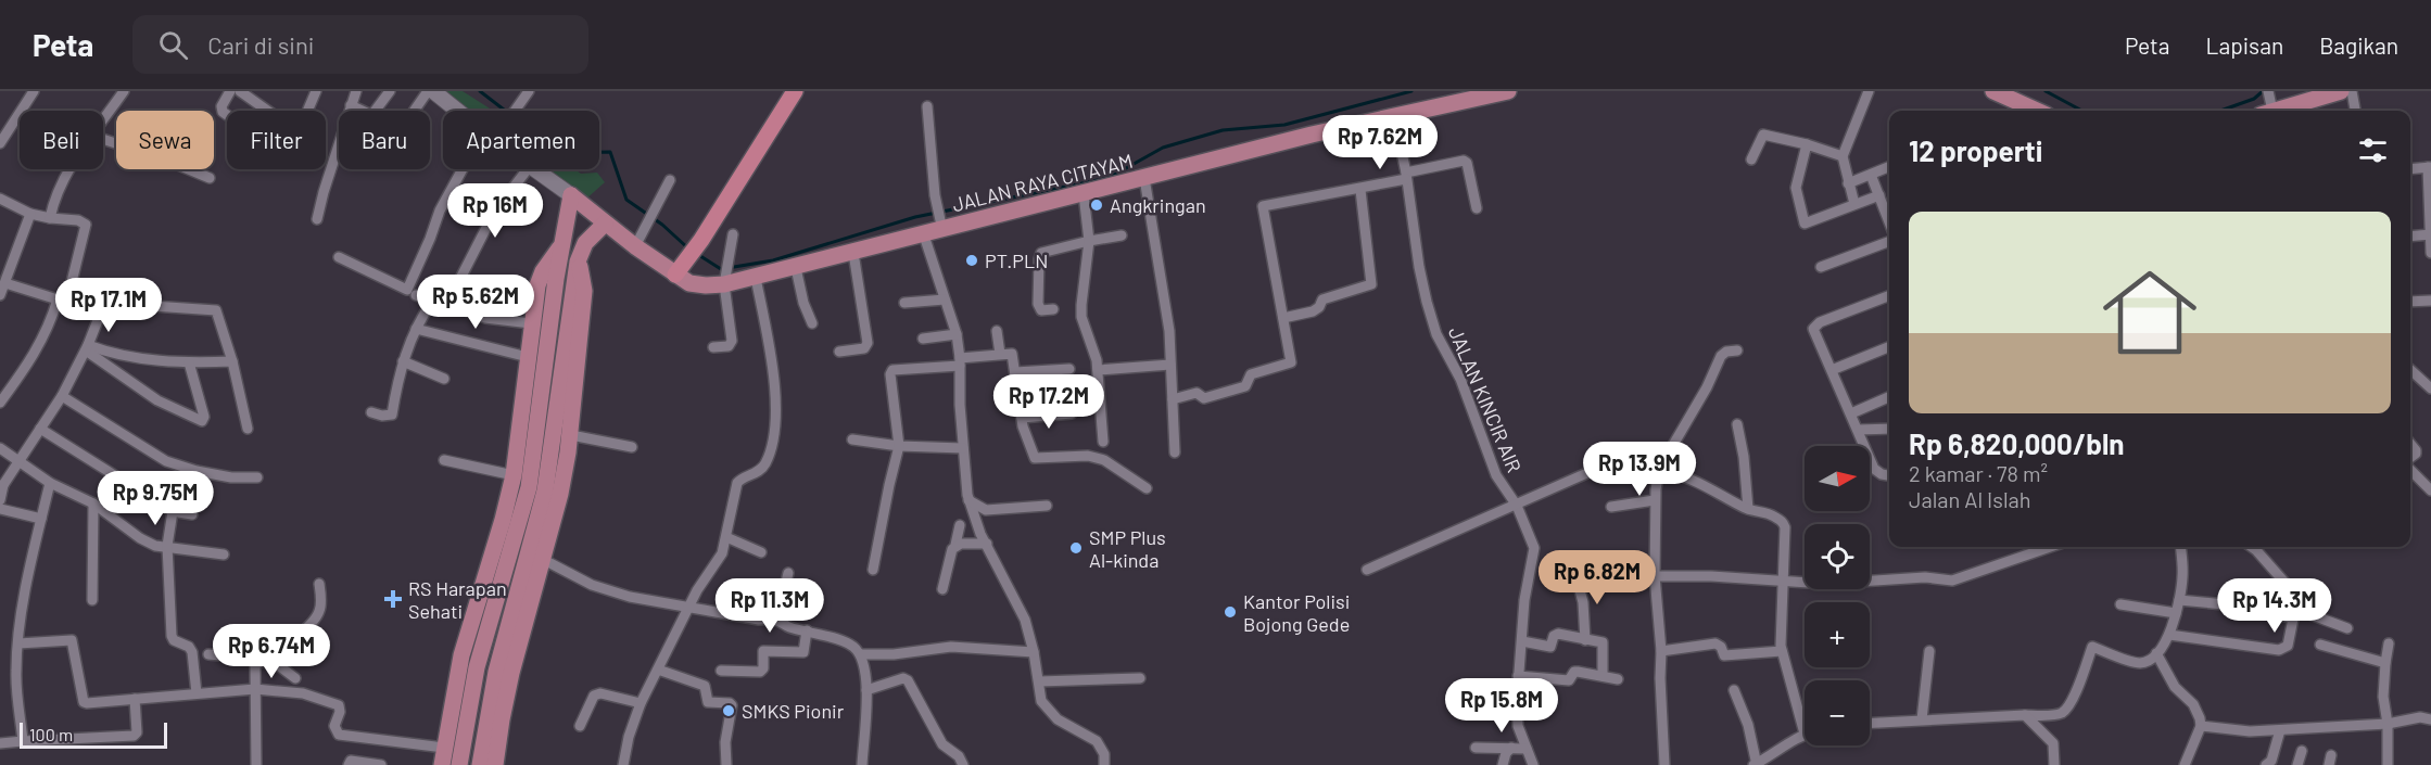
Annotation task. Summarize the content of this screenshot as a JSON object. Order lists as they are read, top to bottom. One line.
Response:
{"streets":{"main road":["JALAN RAYA CITAYAM"],"street":["JALAN KINCIR AIR"]},"crossings":[["JALAN RAYA CITAYAM","JALAN KINCIR AIR"]],"places":{"other":["Angkringan","PT.PLN","SMP Plus Al-kinda","Kantor Polisi Bojong Gede","SMKS Pionir"],"health":["RS Harapan Sehati"]},"scale_bar":"100 m","north":"right","page":{"header":"Peta","search":"Cari di sini","nav":["Peta","Lapisan","Bagikan"],"chip":["Beli","Sewa","Filter","Baru","Apartemen"],"heading":"12 properti","price":["Rp 7.62M","Rp 16M","Rp 5.62M","Rp 17.1M","Rp 17.2M","Rp 13.9M","Rp 9.75M","Rp 6.82M","Rp 11.3M","Rp 14.3M","Rp 6.74M","Rp 15.8M"],"list":[{"name":"Rp 6,820,000/bln","note":"2 kamar · 78 m² · Jalan Al Islah"}],"map_buttons":["+","−"],"scale":"100 m"}}
